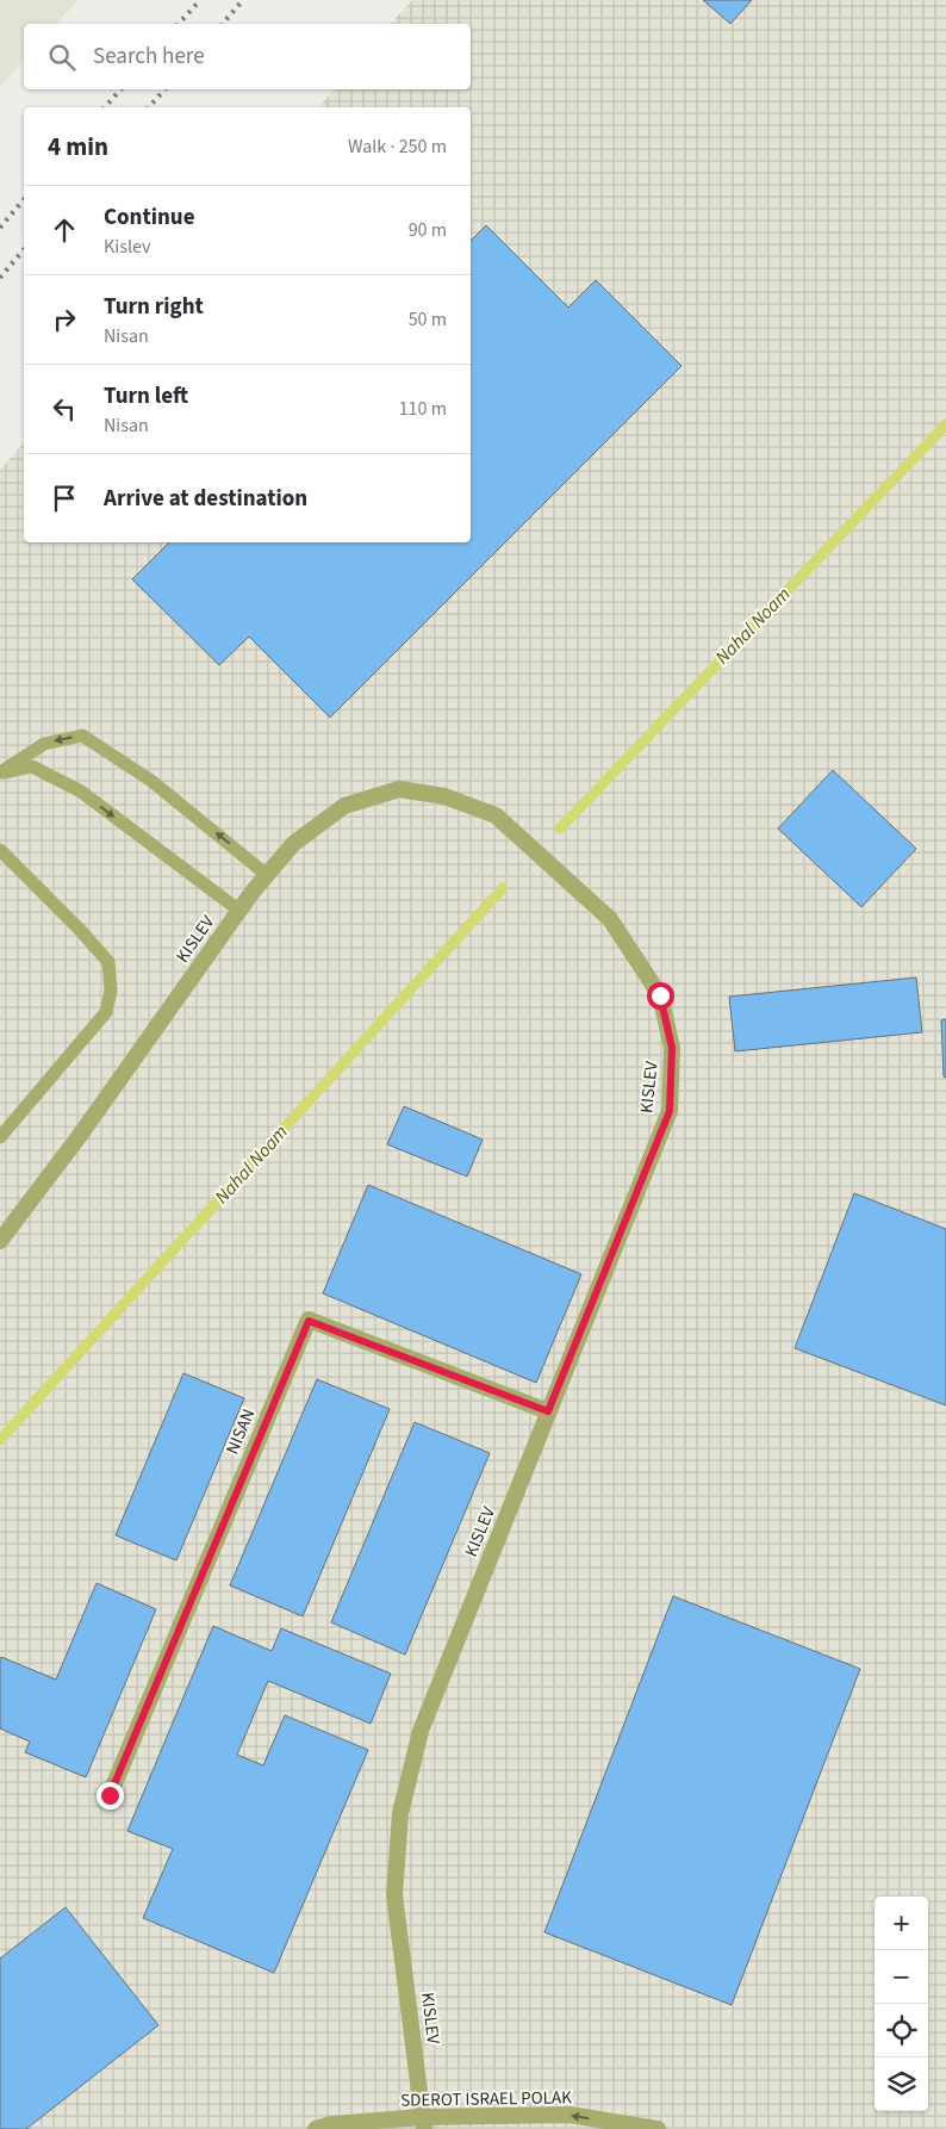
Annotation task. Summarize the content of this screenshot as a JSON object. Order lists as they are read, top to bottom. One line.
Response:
{"streets":{"street":["KISLEV","NISAN","SDEROT ISRAEL POLAK"]},"crossings":[["KISLEV","NISAN"],["KISLEV","SDEROT ISRAEL POLAK"]],"one_way":["SDEROT ISRAEL POLAK"],"water":["Nahal Noam"],"page":{"search":"Search here","heading":["4 min","Walk · 250 m"],"list":[["Continue","Kislev","90 m"],["Turn right","Nisan","50 m"],["Turn left","Nisan","110 m"],"Arrive at destination"],"map_buttons":["+","−"]}}
